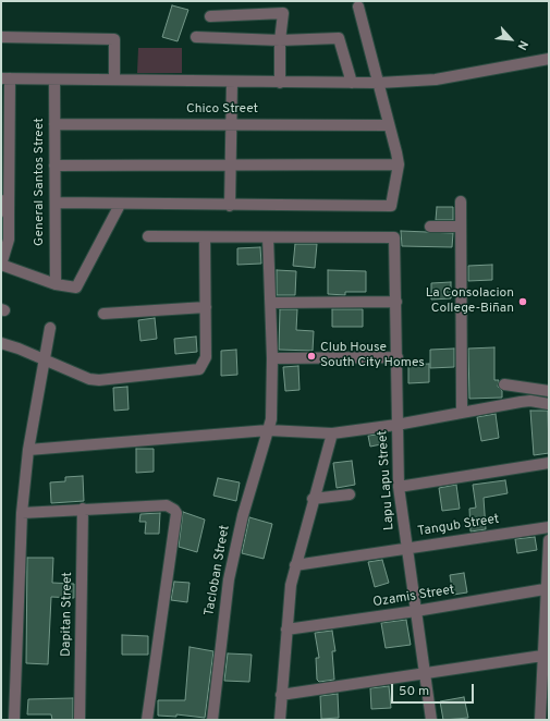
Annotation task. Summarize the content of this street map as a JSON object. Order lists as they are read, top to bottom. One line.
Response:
{"streets":{"street":["Chico Street","General Santos Street","Lapu Lapu Street","Tangub Street","Tacloban Street","Ozamis Street","Dapitan Street"]},"crossings":[["Chico Street","General Santos Street"],["Lapu Lapu Street","Tangub Street"],["Lapu Lapu Street","Tacloban Street"],["Lapu Lapu Street","Ozamis Street"]],"places":["La Consolacion College-Biñan","Club House South City Homes"],"scale_bar":"50 m","north":"bottom right"}
